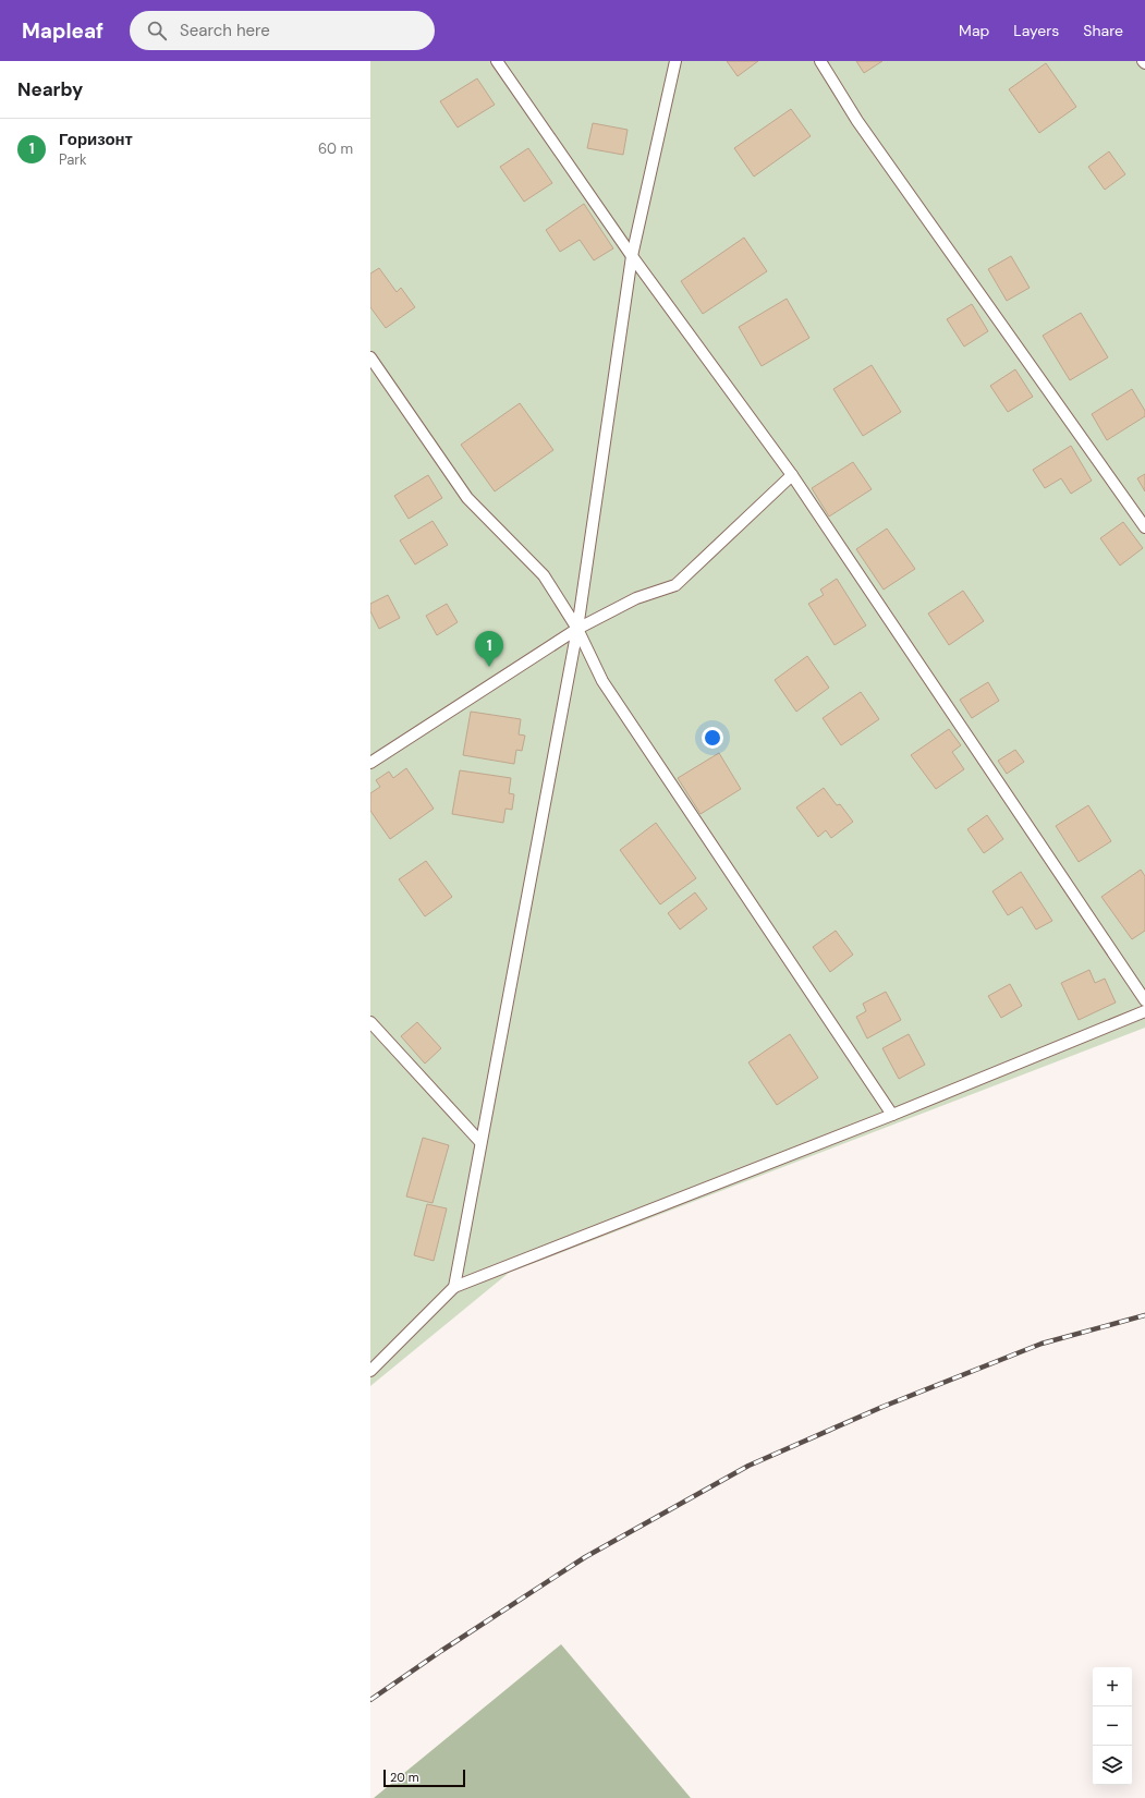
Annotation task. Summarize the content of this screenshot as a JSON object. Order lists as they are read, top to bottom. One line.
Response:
{"scale_bar":"20 m","page":{"header":"Mapleaf","search":"Search here","nav":["Map","Layers","Share"],"heading":"Nearby","list":[{"mark":"1","name":"Горизонт","note":"Park","value":"60 m"}],"pins":"1","map_buttons":["+","−"],"scale":"20 m"}}
